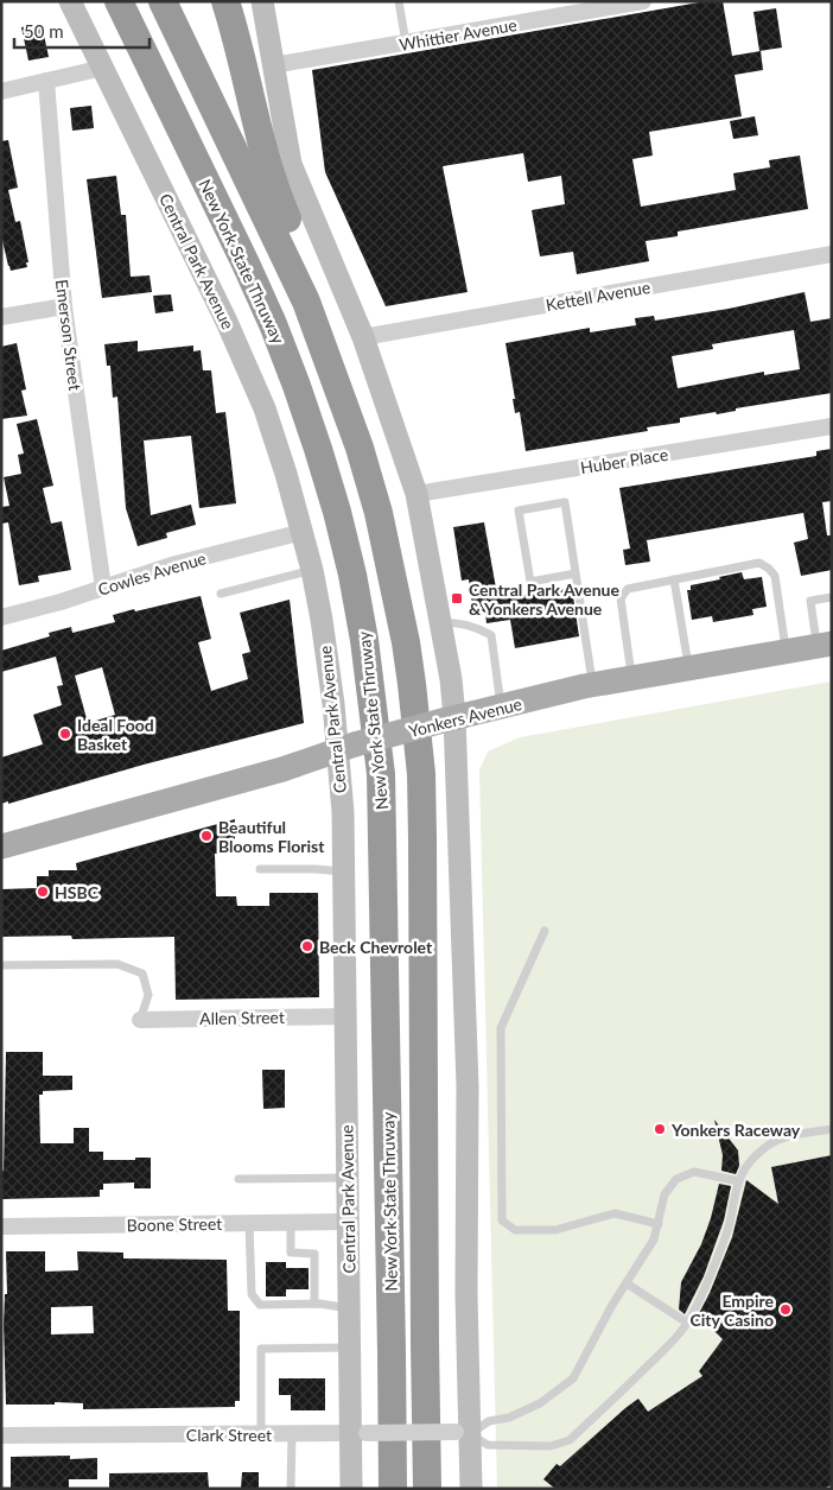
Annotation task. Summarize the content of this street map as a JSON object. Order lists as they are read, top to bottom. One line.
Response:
{"streets":{"highway":["New York State Thruway"],"main road":["Central Park Avenue","Yonkers Avenue"],"street":["Whittier Avenue","Kettell Avenue","Emerson Street","Huber Place","Cowles Avenue","Allen Street","Boone Street","Clark Street"]},"crossings":[["Central Park Avenue","Cowles Avenue"],["Central Park Avenue","Yonkers Avenue"],["Central Park Avenue","Allen Street"],["Central Park Avenue","Boone Street"],["Central Park Avenue","Clark Street"],["Emerson Street","Cowles Avenue"]],"places":{"transit":["Central Park Avenue & Yonkers Avenue"],"other":["Ideal Food Basket","Beautiful Blooms Florist","HSBC","Beck Chevrolet","Yonkers Raceway","Empire City Casino"]},"scale_bar":"50 m"}
